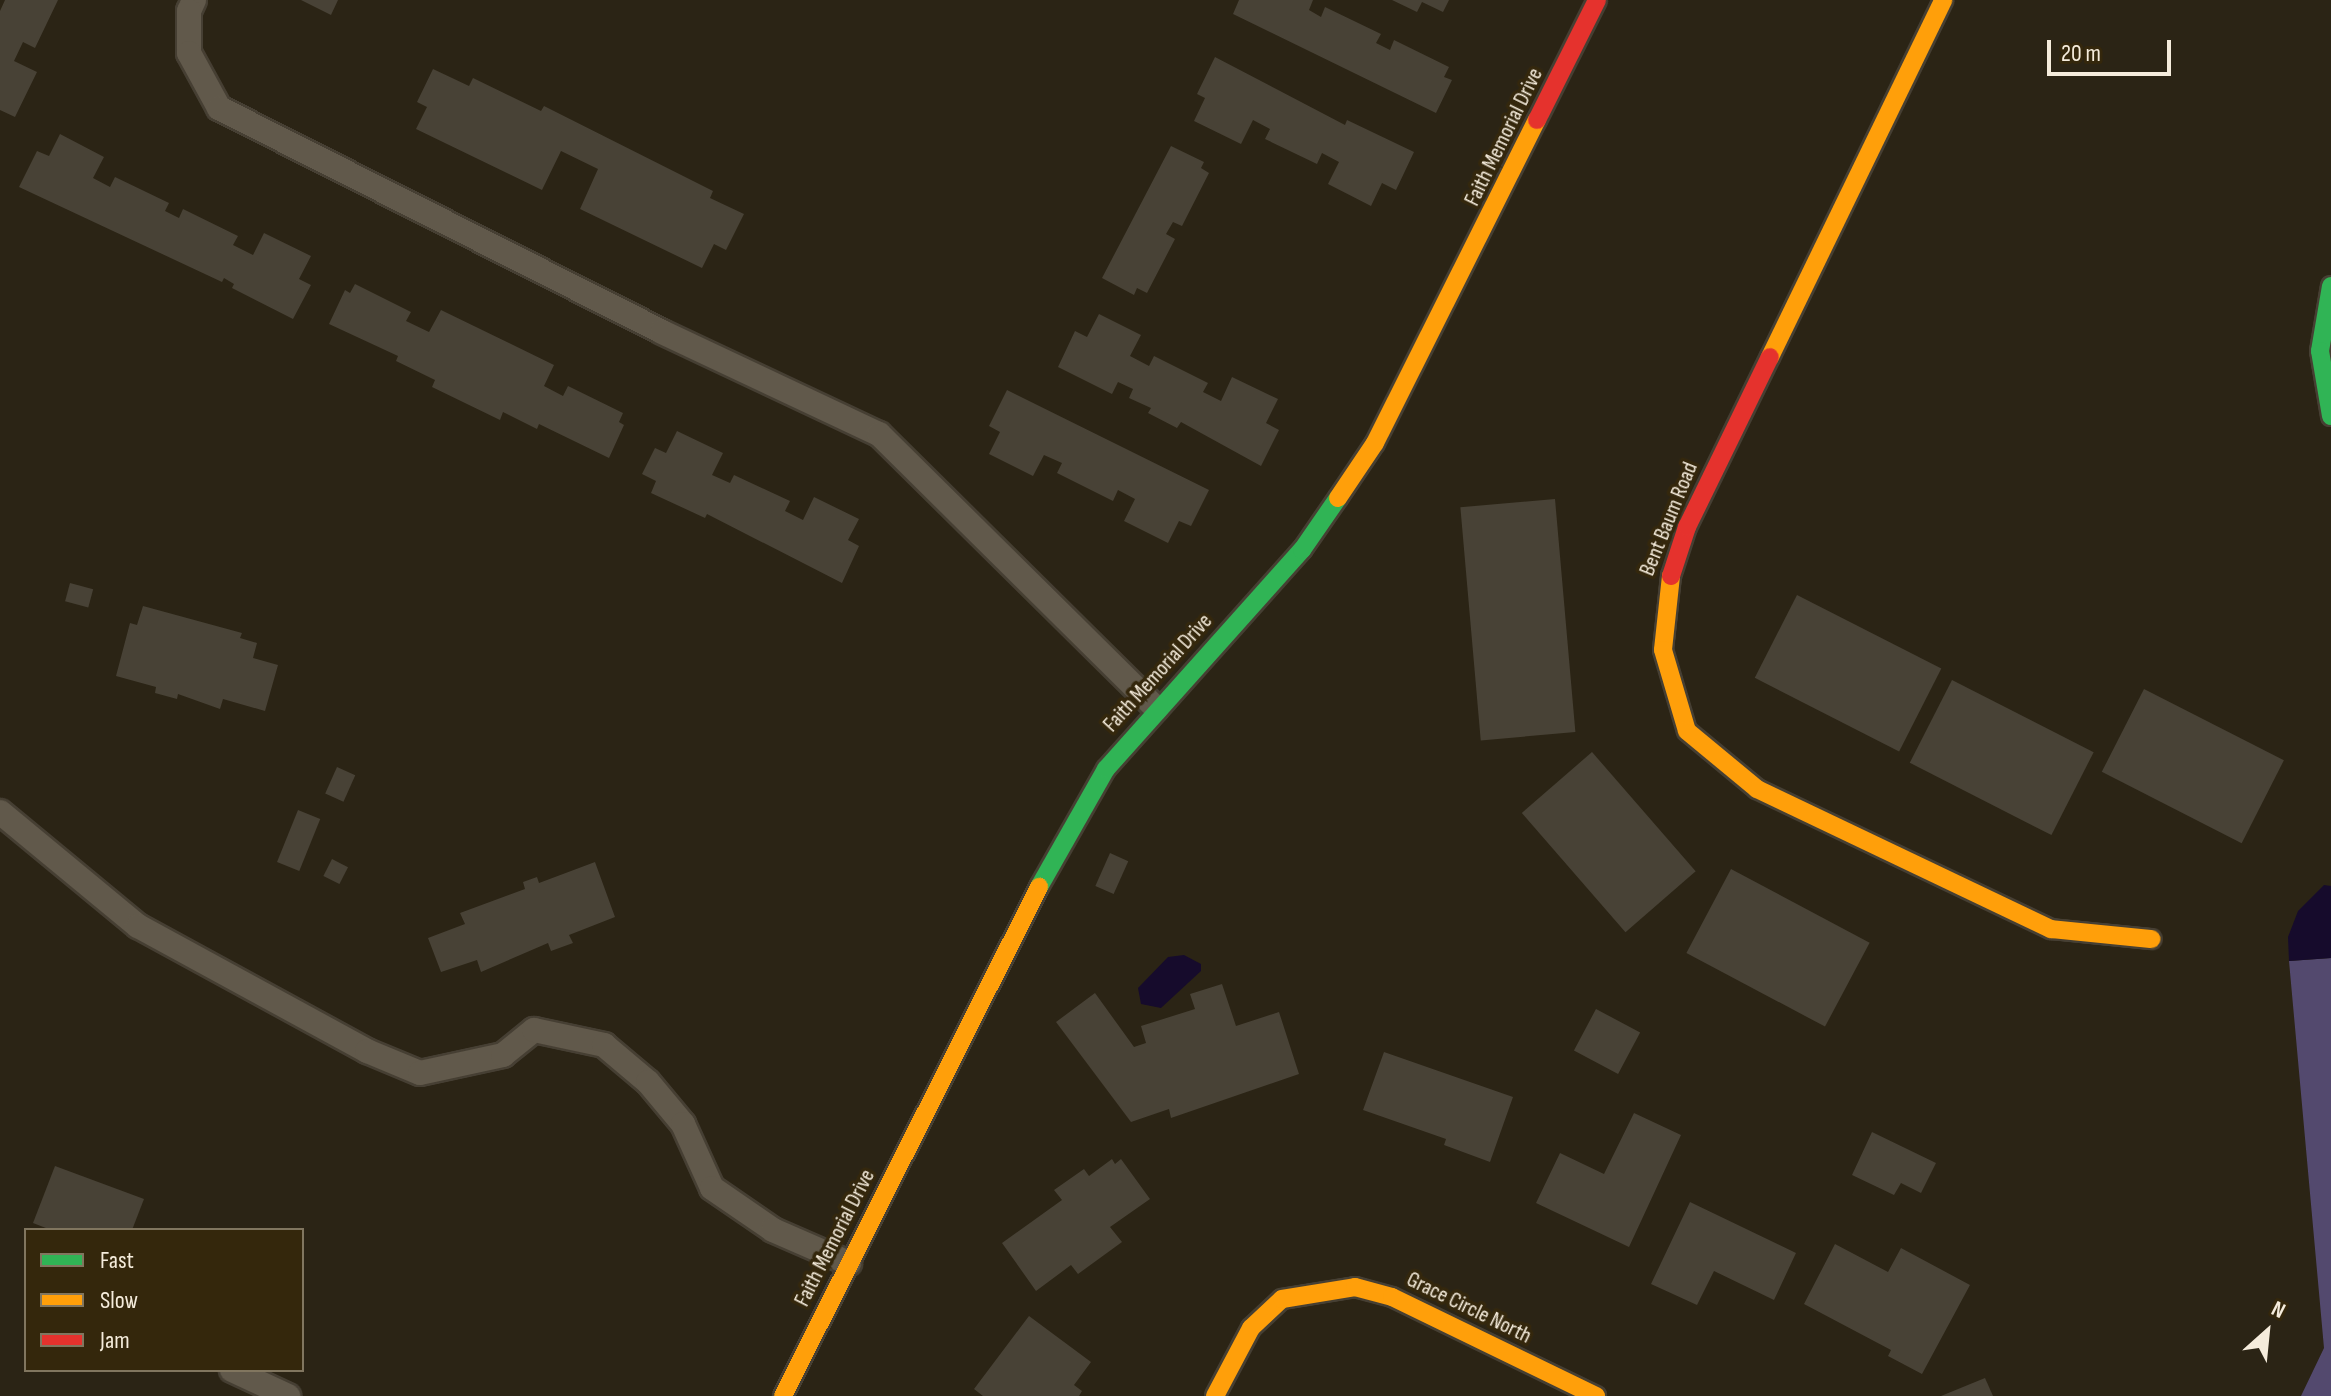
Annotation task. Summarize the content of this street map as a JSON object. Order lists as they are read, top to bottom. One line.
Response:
{"streets":{"street":["Faith Memorial Drive","Bent Baum Road","Grace Circle North"]},"legend":["Fast","Slow","Jam"],"scale_bar":"20 m","north":"top right"}
